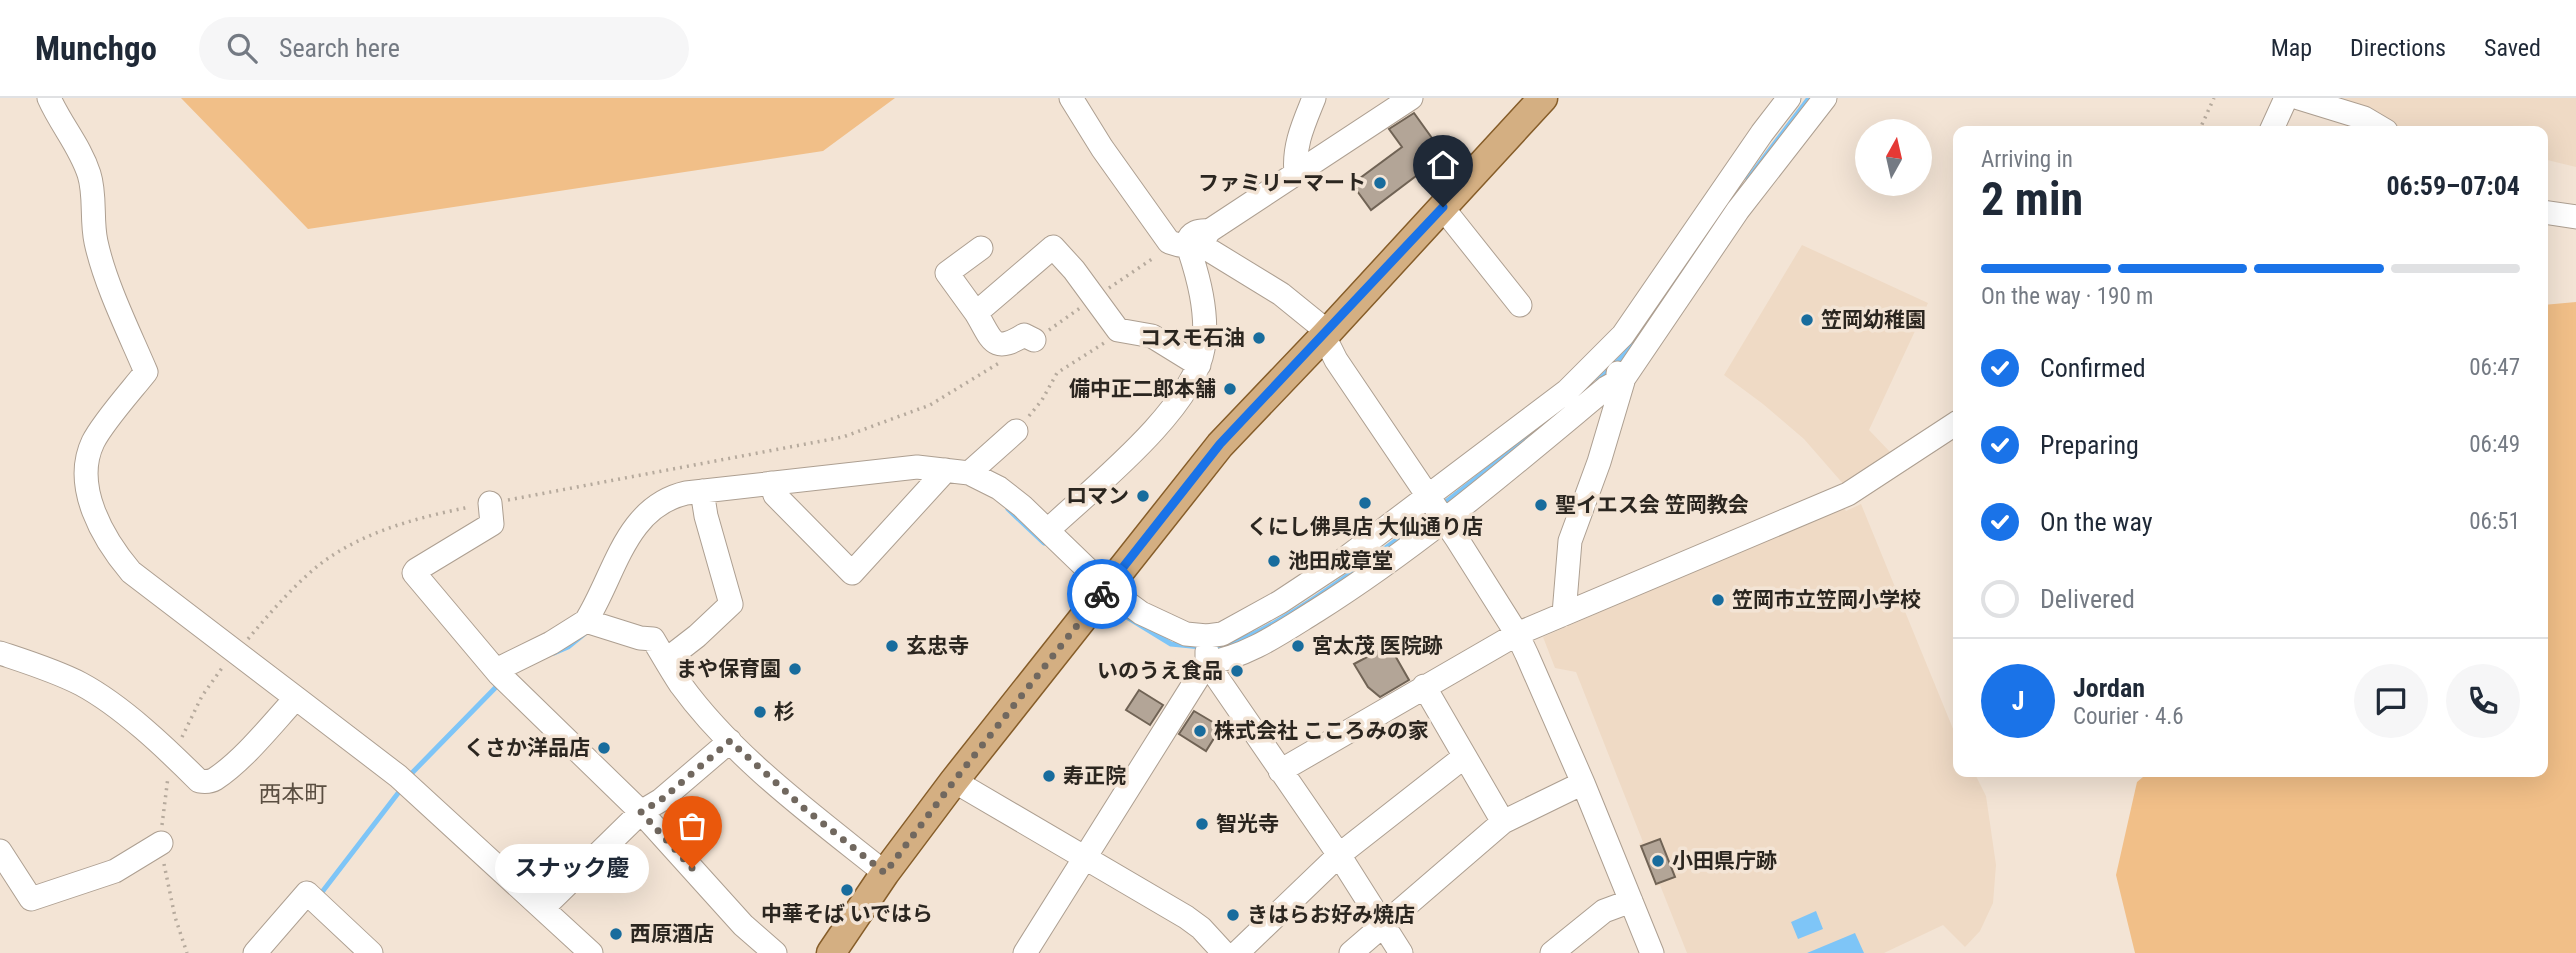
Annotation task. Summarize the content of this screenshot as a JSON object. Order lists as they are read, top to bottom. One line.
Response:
{"districts":["西本町"],"places":["ファミリーマート","笠岡幼稚園","コスモ石油","備中正二郎本舗","ロマン","くにし佛具店 大仙通り店","聖イエス会 笠岡教会","池田成章堂","笠岡市立笠岡小学校","玄忠寺","宮太茂 医院跡","まや保育園","いのうえ食品","杉","株式会社 こころみの家","くさか洋品店","寿正院","智光寺","小田県庁跡","スナック慶","中華そば いではら","きはらお好み焼店","西原酒店"],"north":"top","page":{"header":"Munchgo","search":"Search here","nav":["Map","Directions","Saved"],"heading":["2 min","Arriving in","06:59–07:04"],"panel":["Jordan","Courier · 4.6"],"bar":"On the way · 190 m","list":[["Confirmed","06:47"],["Preparing","06:49"],["On the way","06:51"],"Delivered"],"round":"J","bubble":"スナック慶"}}
